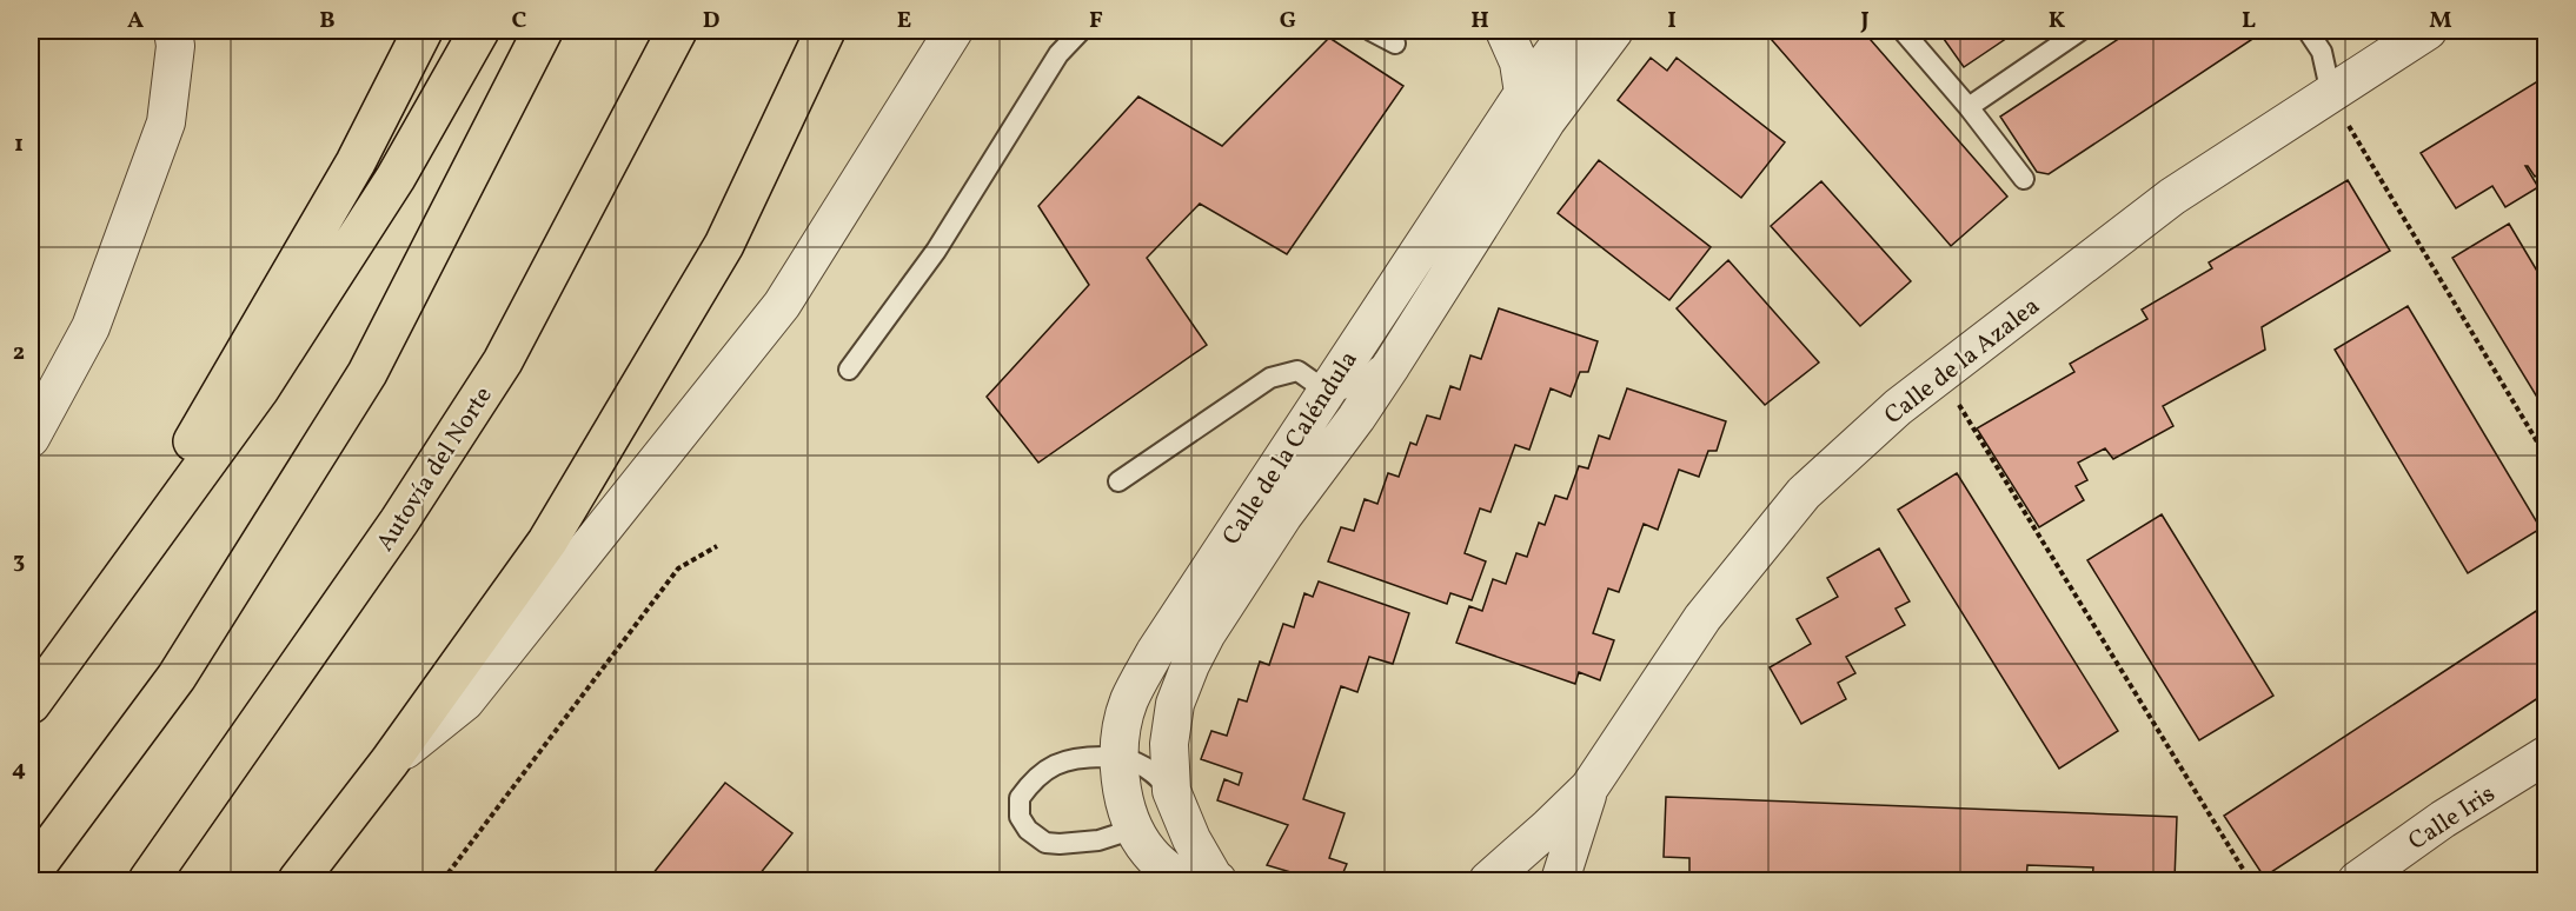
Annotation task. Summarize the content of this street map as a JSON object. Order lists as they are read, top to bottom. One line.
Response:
{"streets":{"highway":["Autovía del Norte"],"street":["Calle de la Azalea","Calle de la Caléndula","Calle Iris"]},"grid":{"columns":["A","B","C","D","E","F","G","H","I","J","K","L","M"],"rows":["1","2","3","4"]}}
